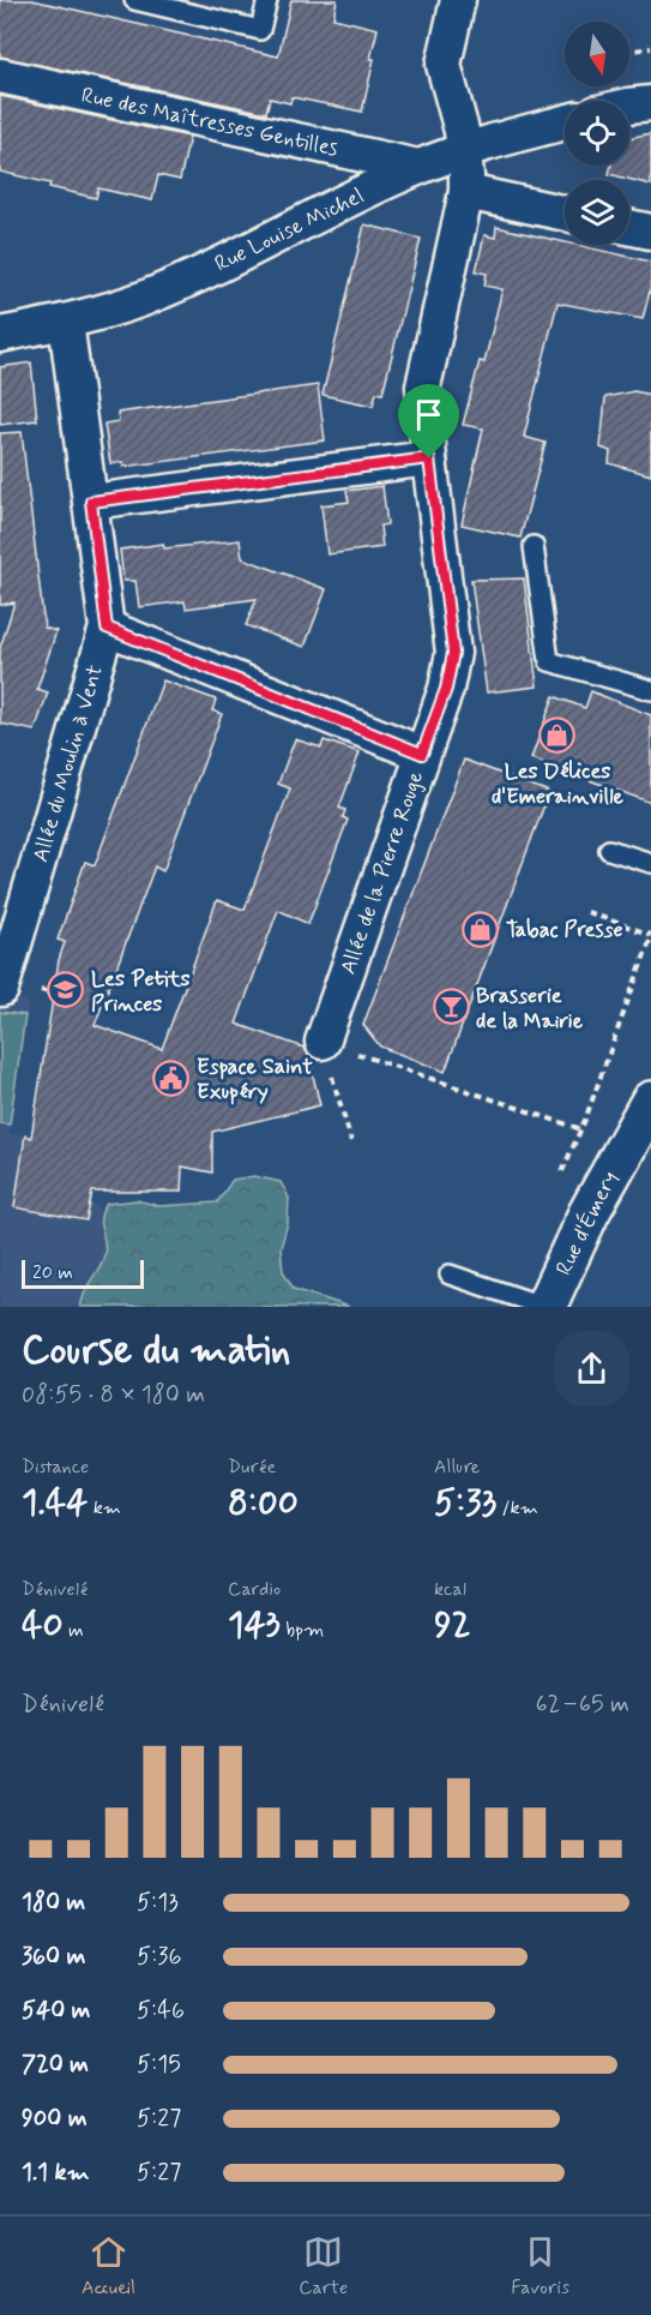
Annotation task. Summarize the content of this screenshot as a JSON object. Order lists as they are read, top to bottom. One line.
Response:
{"streets":{"main road":["Rue d'Émery"],"street":["Rue des Maîtresses Gentilles","Rue Louise Michel","Allée du Moulin à Vent","Allée de la Pierre Rouge"]},"crossings":[["Rue des Maîtresses Gentilles","Rue Louise Michel"],["Rue Louise Michel","Allée du Moulin à Vent"],["Rue Louise Michel","Allée de la Pierre Rouge"]],"places":{"shop":["Les Délices d'Emerainville","Tabac Presse"],"school or university":["Les Petits Princes"],"bar":["Brasserie de la Mairie"],"public building":["Espace Saint Exupéry"]},"scale_bar":"20 m","north":"bottom","page":{"scale":"20 m","heading":["Course du matin","08:55 · 8 × 180 m"],"stats":[["Distance","1.44 km"],["Durée","8:00"],["Allure","5:33 /km"],["Dénivelé","40 m"],["Cardio","143 bpm"],["kcal","92"]],"chart":["Dénivelé","62–65 m"],"list":[{"name":"180 m","note":"5:13"},{"name":"360 m","note":"5:36"},{"name":"540 m","note":"5:46"},{"name":"720 m","note":"5:15"},{"name":"900 m","note":"5:27"},{"name":"1.1 km","note":"5:27"}],"tabs":["Accueil","Carte","Favoris"]}}
